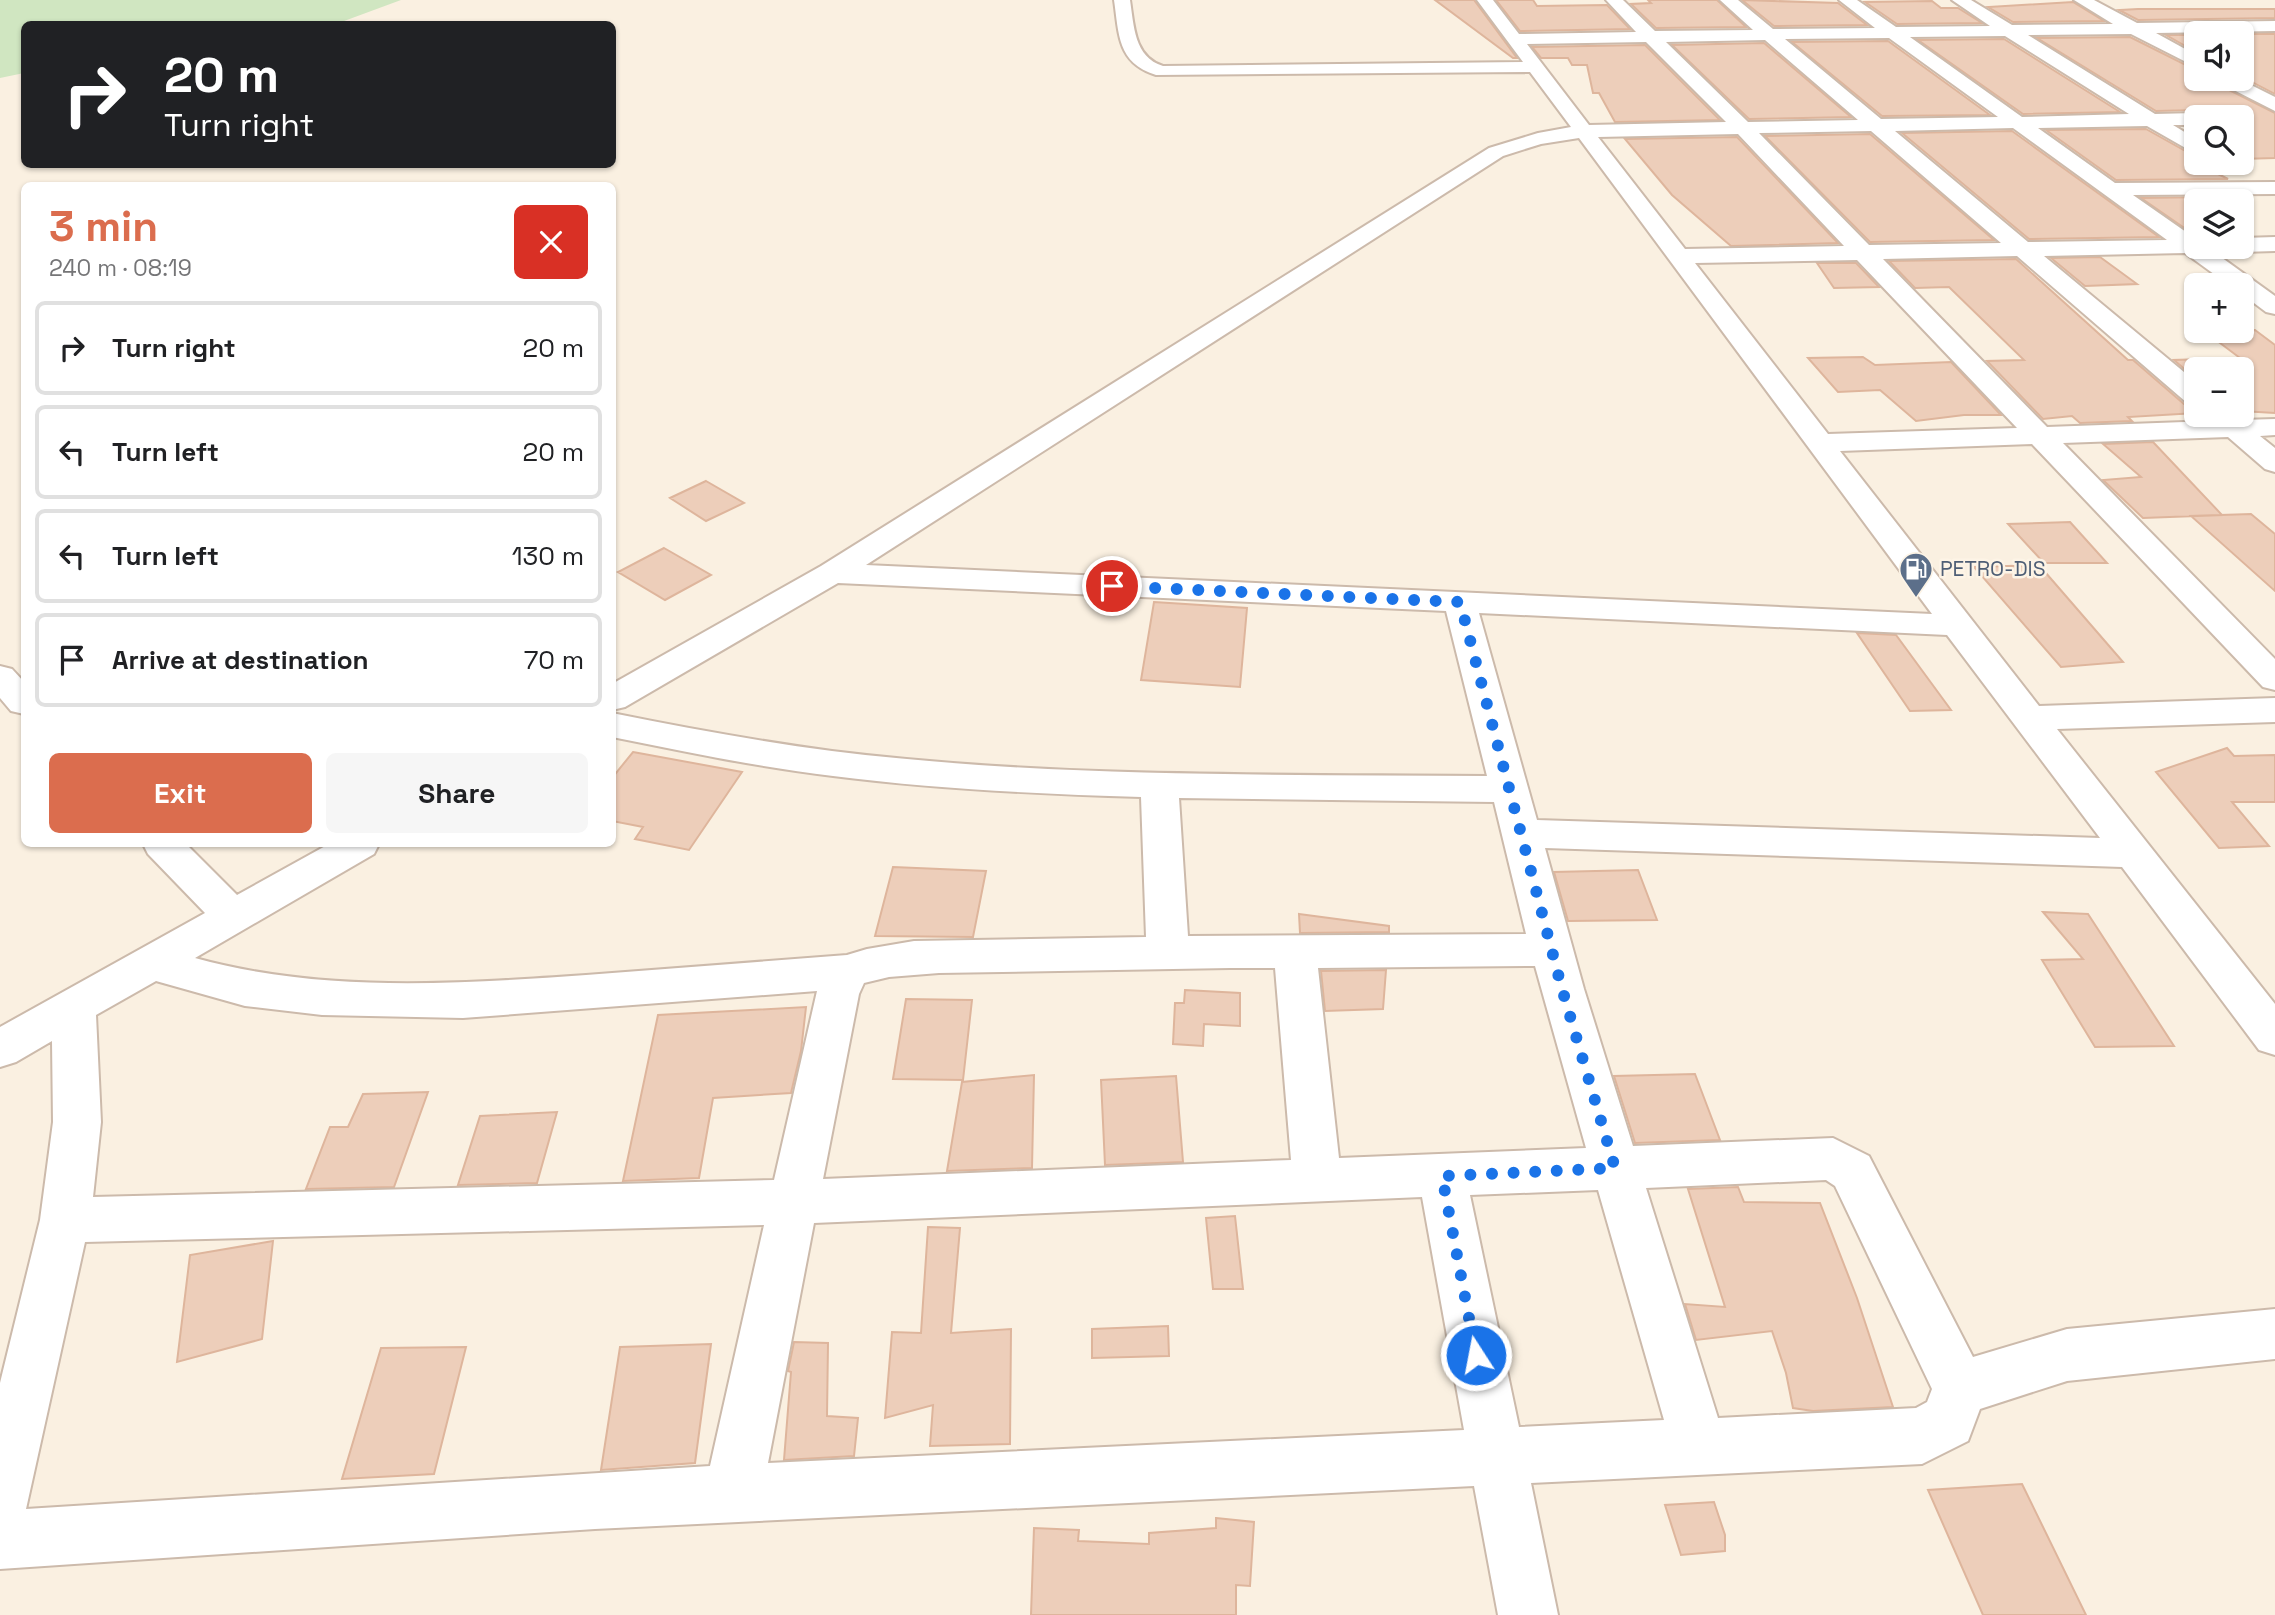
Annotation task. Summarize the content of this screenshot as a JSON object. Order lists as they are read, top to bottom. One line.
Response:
{"places":{"fuel station":["PETRO-DIS"]},"page":{"map_buttons":["+","−"],"turn":["20 m","Turn right"],"heading":["3 min","240 m · 08:19"],"list":[{"name":"Turn right","value":"20 m"},{"name":"Turn left","value":"20 m"},{"name":"Turn left","value":"130 m"},{"name":"Arrive at destination","value":"70 m"}],"buttons":["Exit","Share"]}}
